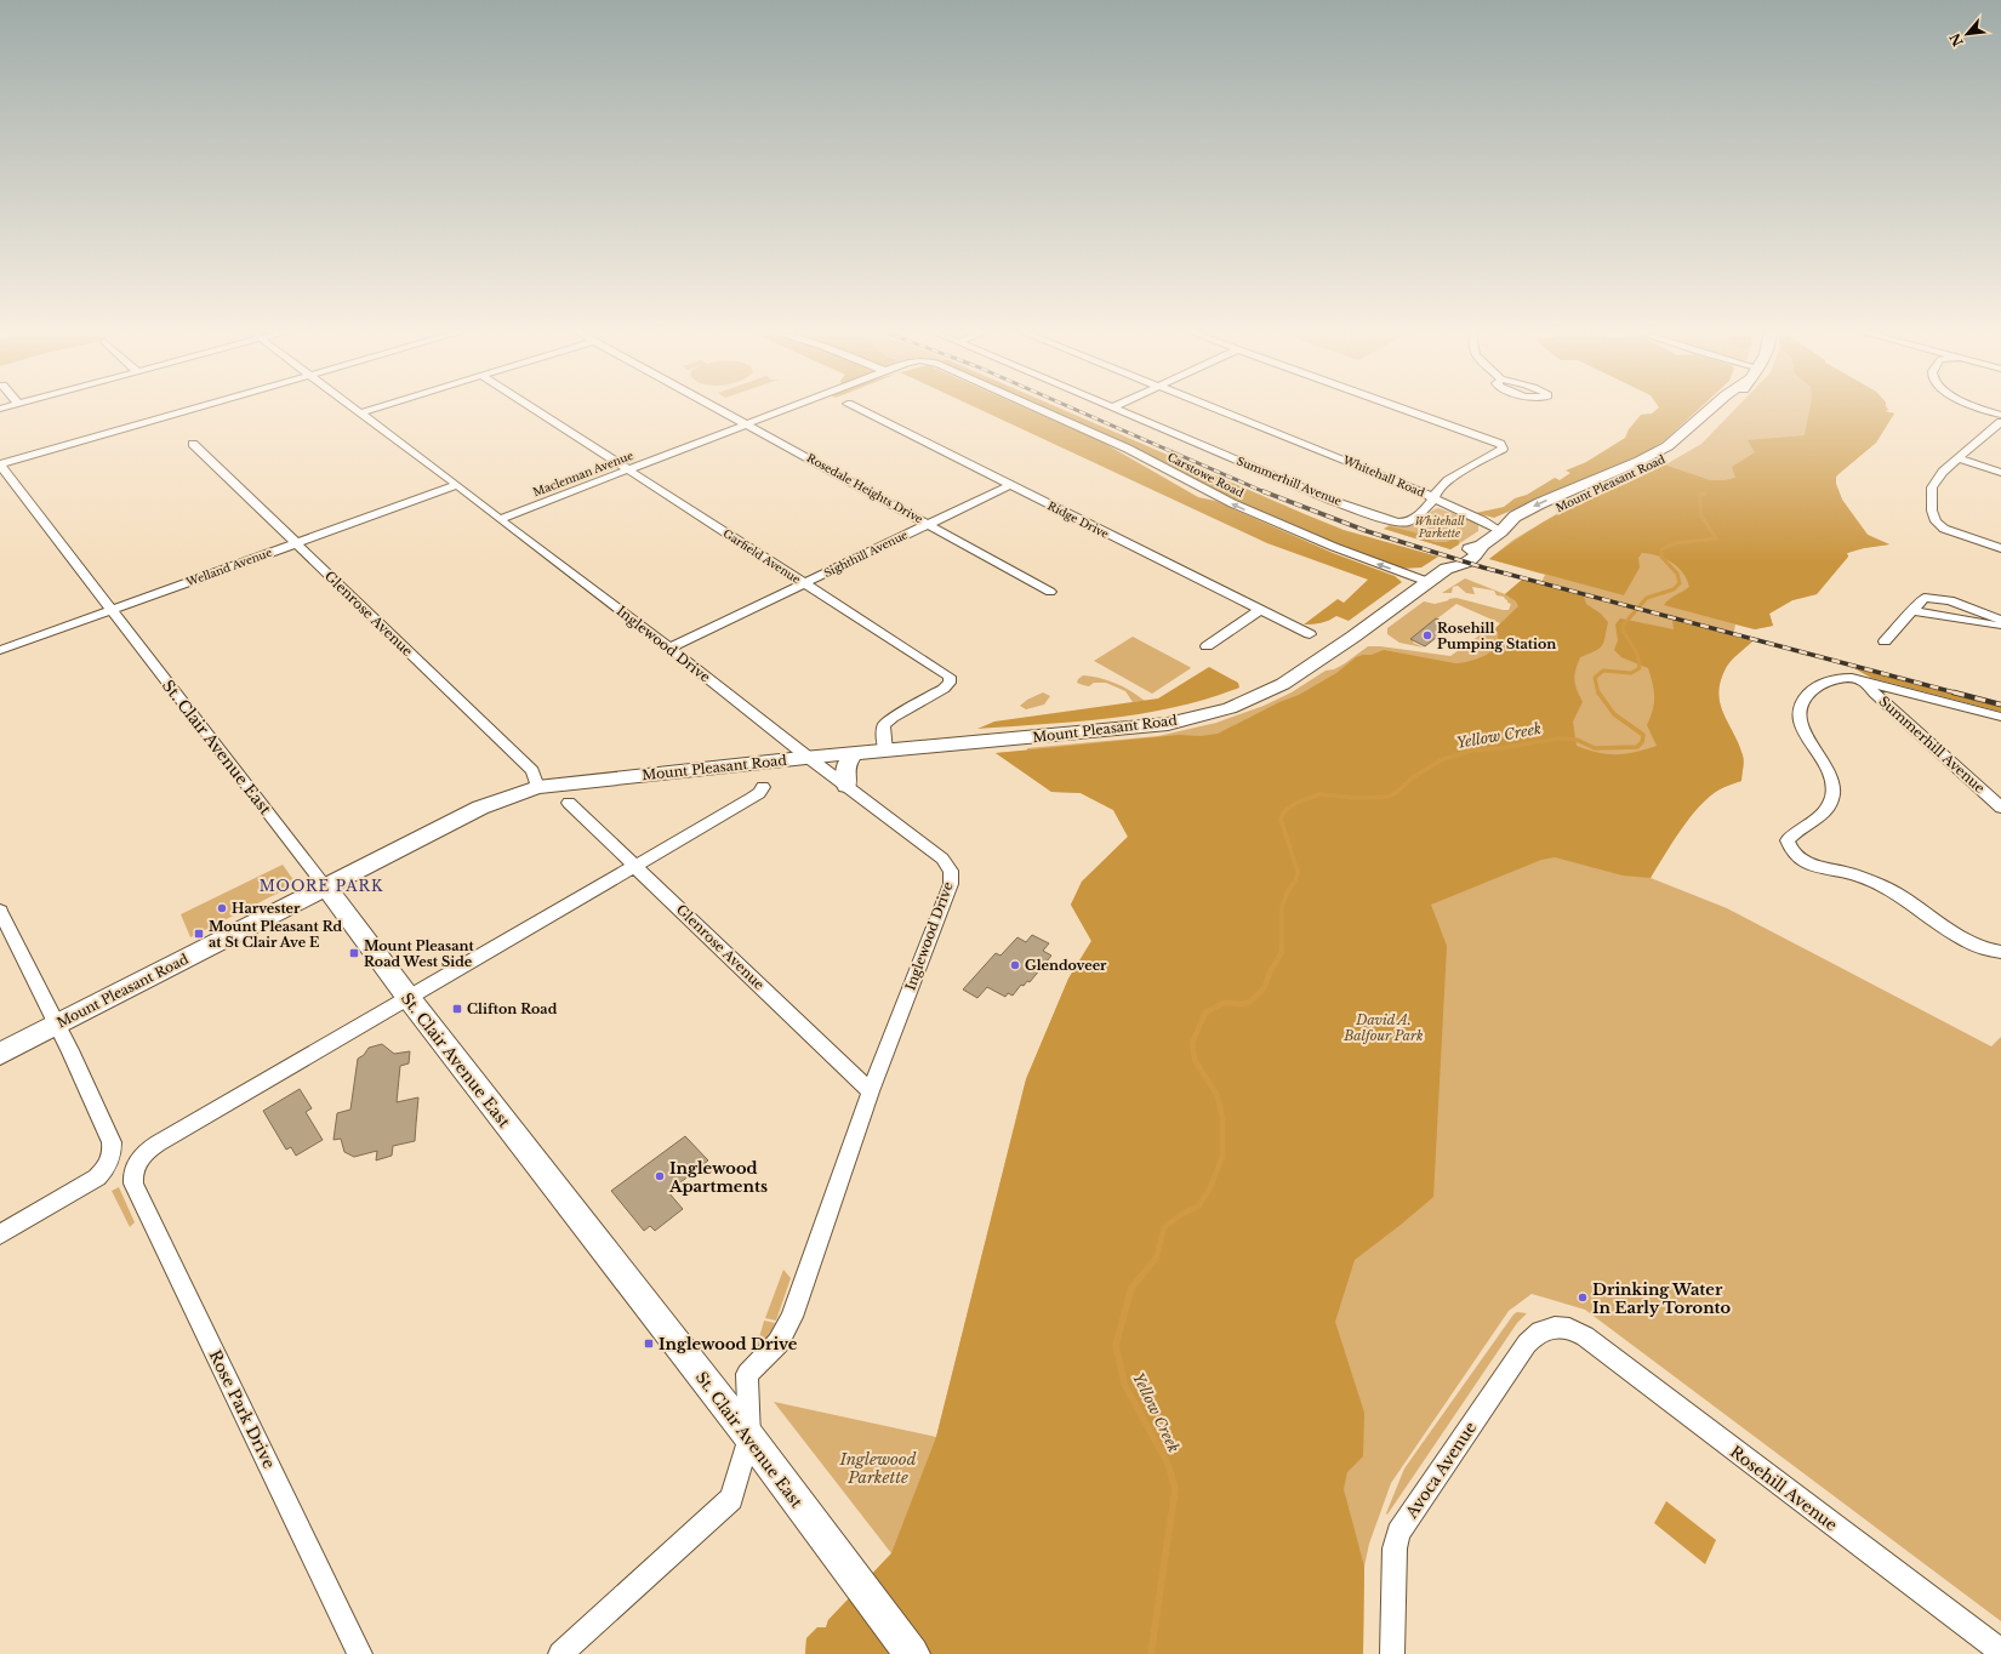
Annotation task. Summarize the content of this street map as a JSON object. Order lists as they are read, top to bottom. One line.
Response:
{"streets":{"main road":["Mount Pleasant Road","St. Clair Avenue East"],"street":["Maclennan Avenue","Carstowe Road","Whitehall Road","Summerhill Avenue","Rosedale Heights Drive","Ridge Drive","Sighthill Avenue","Garfield Avenue","Welland Avenue","Glenrose Avenue","Inglewood Drive","Rose Park Drive","Avoca Avenue","Rosehill Avenue"]},"crossings":[["Maclennan Avenue","Rosedale Heights Drive"],["Maclennan Avenue","Garfield Avenue"],["Maclennan Avenue","Inglewood Drive"],["Carstowe Road","Mount Pleasant Road"],["Whitehall Road","Summerhill Avenue"],["Whitehall Road","Mount Pleasant Road"],["Mount Pleasant Road","Garfield Avenue"],["Mount Pleasant Road","Glenrose Avenue"],["Mount Pleasant Road","Inglewood Drive"],["Mount Pleasant Road","St. Clair Avenue East"],["Rosedale Heights Drive","Sighthill Avenue"],["Ridge Drive","Sighthill Avenue"],["Sighthill Avenue","Garfield Avenue"],["Sighthill Avenue","Inglewood Drive"],["Welland Avenue","Glenrose Avenue"],["Welland Avenue","Inglewood Drive"],["Welland Avenue","St. Clair Avenue East"],["Glenrose Avenue","Inglewood Drive"],["Inglewood Drive","St. Clair Avenue East"],["St. Clair Avenue East","Rose Park Drive"],["Avoca Avenue","Rosehill Avenue"]],"one_way":["Carstowe Road"],"districts":["MOORE PARK"],"water":["Yellow Creek"],"parks":["Whitehall Parkette","David A. Balfour Park","Inglewood Parkette"],"places":{"other":["Rosehill Pumping Station","Harvester","Glendoveer","Inglewood Apartments","Drinking Water In Early Toronto"],"transit":["Mount Pleasant Rd at St Clair Ave E","Mount Pleasant Road West Side","Clifton Road","Inglewood Drive"]},"north":"bottom left"}
